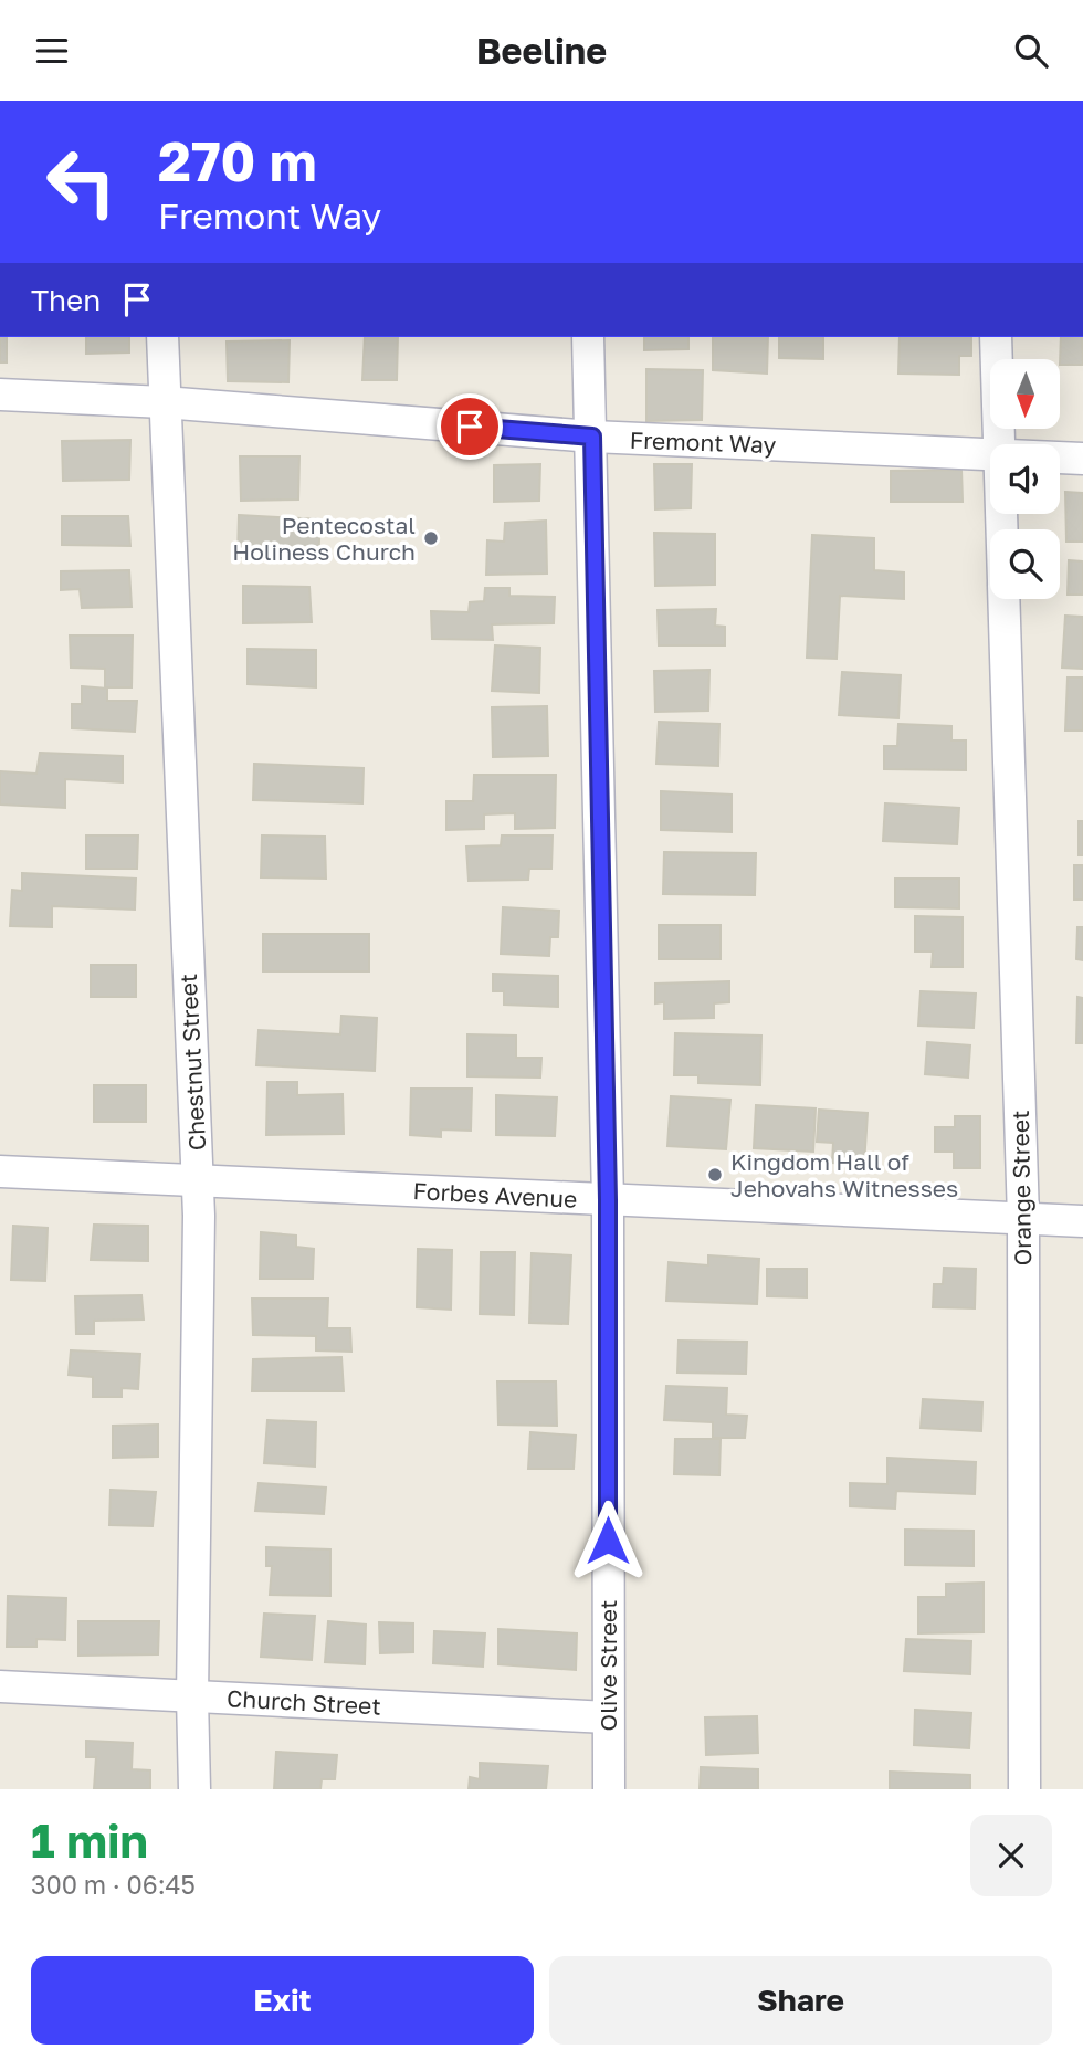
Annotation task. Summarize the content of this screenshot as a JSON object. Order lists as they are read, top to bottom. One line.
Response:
{"streets":{"street":["Fremont Way","Chestnut Street","Orange Street","Forbes Avenue","Olive Street","Church Street"]},"crossings":[["Fremont Way","Chestnut Street"],["Fremont Way","Olive Street"],["Chestnut Street","Forbes Avenue"],["Chestnut Street","Church Street"],["Orange Street","Forbes Avenue"],["Forbes Avenue","Olive Street"],["Olive Street","Church Street"]],"places":["Pentecostal Holiness Church","Kingdom Hall of Jehovahs Witnesses"],"north":"bottom","page":{"header":"Beeline","turn":["270 m","Fremont Way"],"then":"Then","heading":["1 min","300 m · 06:45"],"buttons":["Exit","Share"]}}
